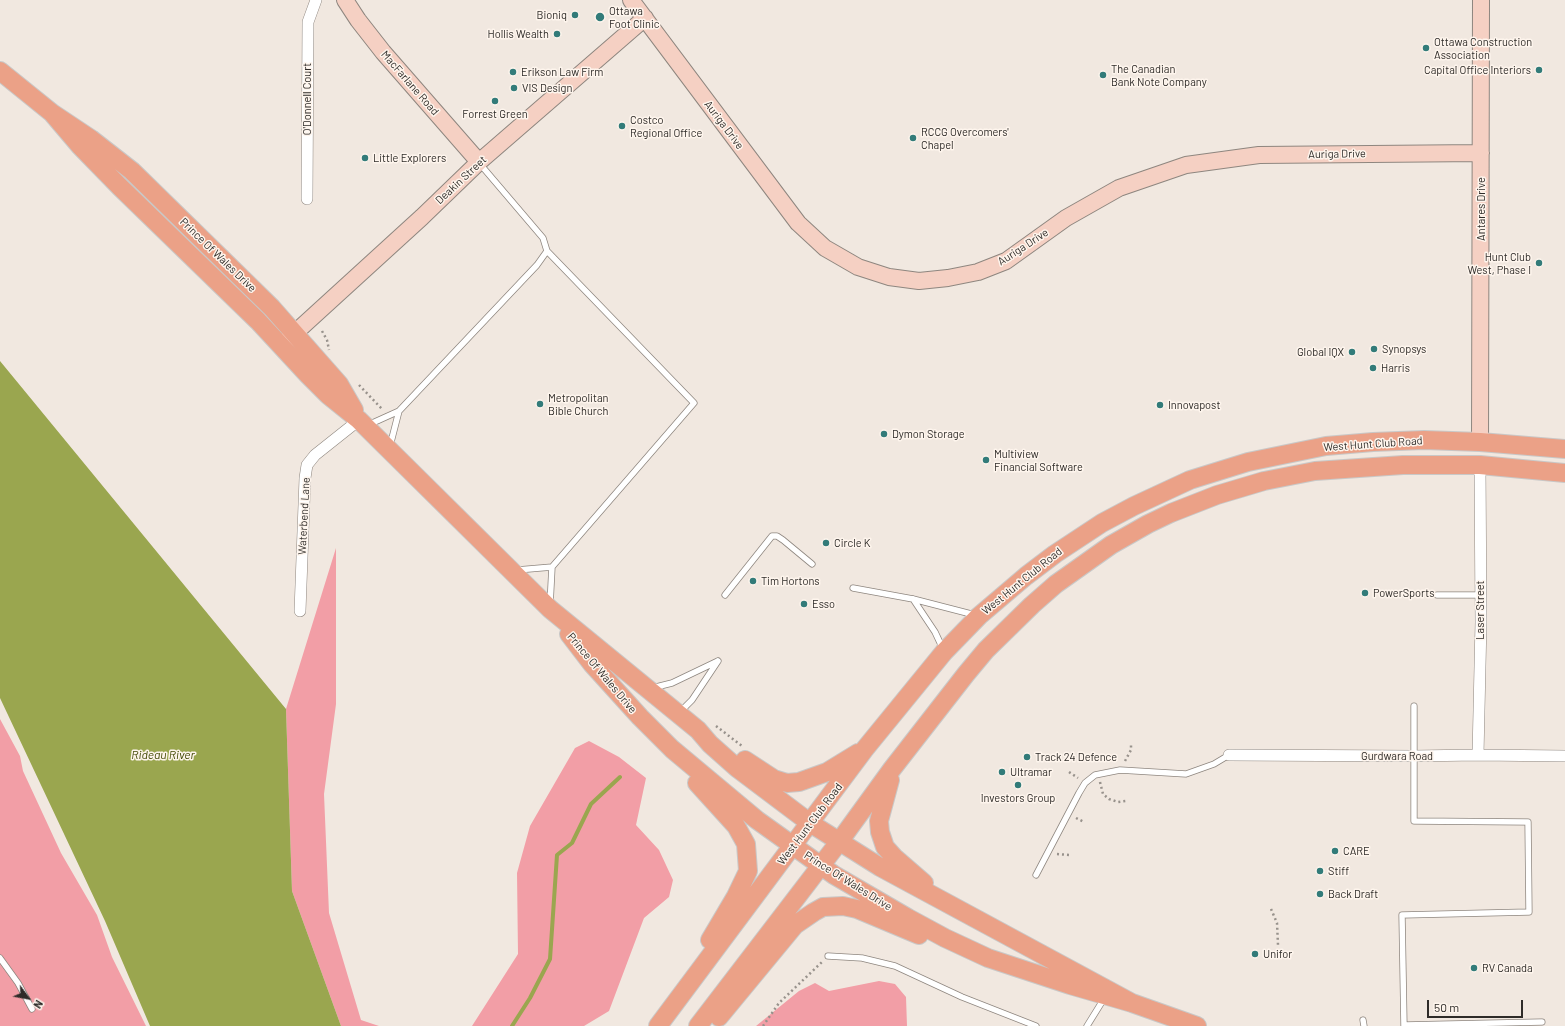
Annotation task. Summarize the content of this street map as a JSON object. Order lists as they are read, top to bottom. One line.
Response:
{"streets":{"main road":["Prince Of Wales Drive","West Hunt Club Road"],"street":["MacFarlane Road","O'Donnell Court","Auriga Drive","Deakin Street","Antares Drive","Waterbend Lane","Laser Street","Gurdwara Road"]},"crossings":[["MacFarlane Road","Deakin Street"],["Auriga Drive","Deakin Street"],["Auriga Drive","Antares Drive"],["Deakin Street","Prince Of Wales Drive"],["Antares Drive","West Hunt Club Road"],["Prince Of Wales Drive","West Hunt Club Road"],["Prince Of Wales Drive","Waterbend Lane"],["West Hunt Club Road","Laser Street"],["Laser Street","Gurdwara Road"]],"water":["Rideau River"],"places":["Bioniq","Ottawa Foot Clinic","Hollis Wealth","Ottawa Construction Association","Capital Office Interiors","Erikson Law Firm","The Canadian Bank Note Company","VIS Design","Forrest Green","Costco Regional Office","RCCG Overcomers' Chapel","Little Explorers","Hunt Club West, Phase I","Synopsys","Global IQX","Harris","Metropolitan Bible Church","Innovapost","Dymon Storage","Multiview Financial Software","Circle K","Tim Hortons","PowerSports","Esso","Track 24 Defence","Ultramar","Investors Group","CARE","Stiff","Back Draft","Unifor","RV Canada"],"scale_bar":"50 m","north":"bottom right"}
